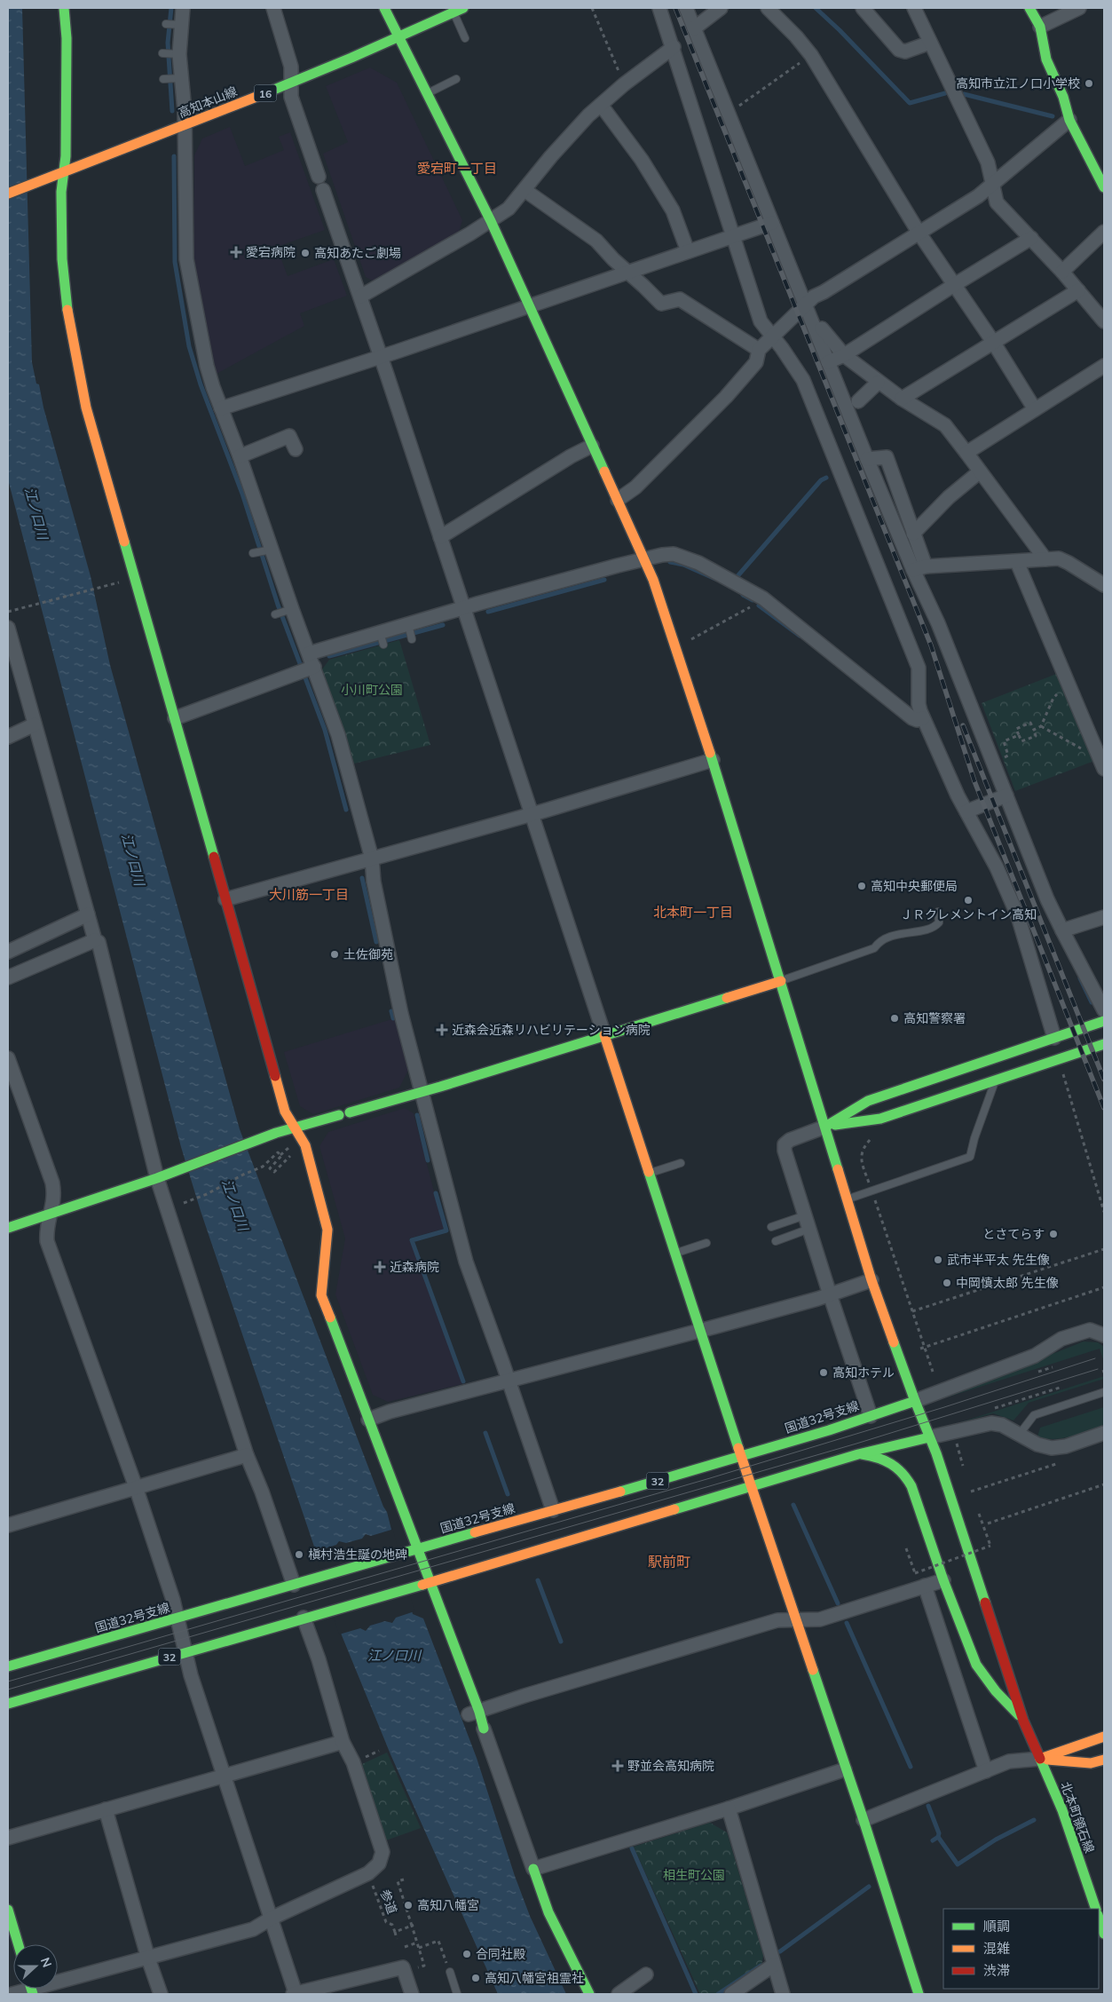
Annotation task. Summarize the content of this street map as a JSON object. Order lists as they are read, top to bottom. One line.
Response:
{"streets":{"main road":["16","高知本山線","国道32号支線","32","北本町領石線"],"path":["参道"]},"crossings":[["国道32号支線","32"],["32","北本町領石線"]],"districts":["愛宕町一丁目","大川筋一丁目","北本町一丁目","駅前町"],"water":["江ノ口川"],"parks":["小川町公園","相生町公園"],"places":{"other":["高知市立江ノ口小学校","高知あたご劇場","高知中央郵便局","ＪＲクレメントイン高知","土佐御苑","高知警察署","とさてらす","武市半平太 先生像","中岡慎太郎 先生像","高知ホテル","槇村浩生誕の地碑","高知八幡宮","合同社殿","高知八幡宮祖霊社"],"health":["愛宕病院","近森会近森リハビリテーション病院","近森病院","野並会高知病院"]},"legend":["順調","混雑","渋滞"],"north":"right"}
